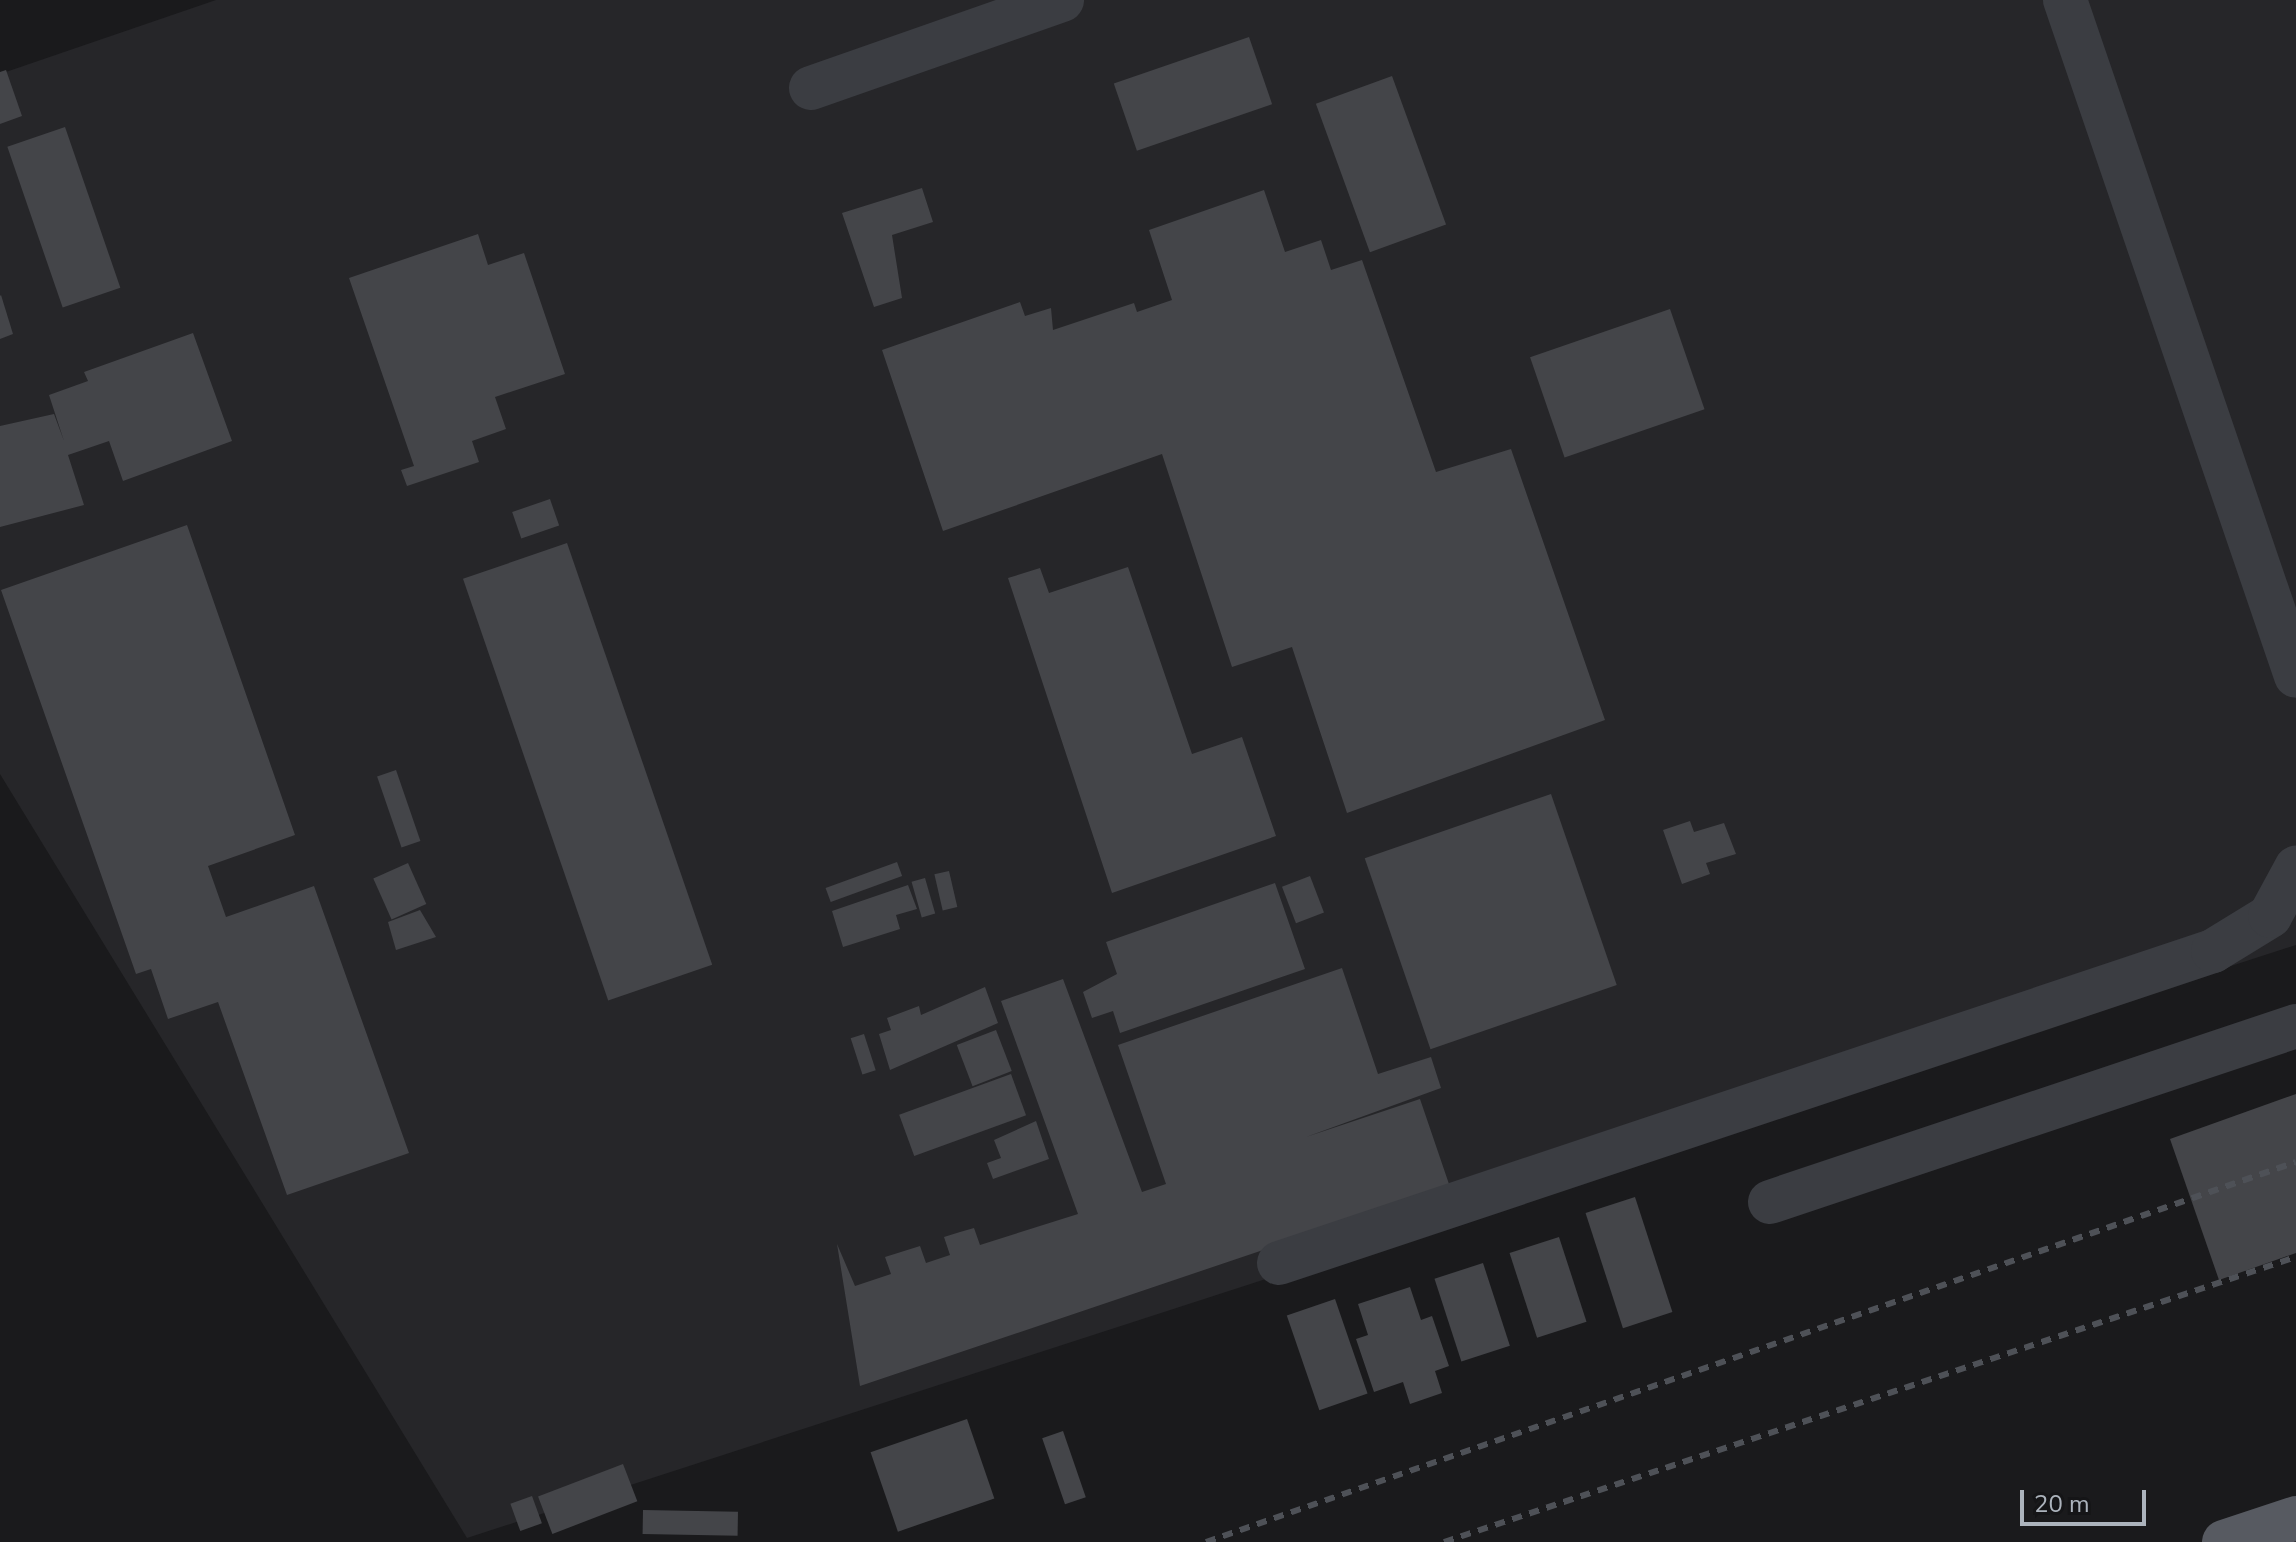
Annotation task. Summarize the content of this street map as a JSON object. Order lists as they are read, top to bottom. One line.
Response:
{"scale_bar":"20 m"}
